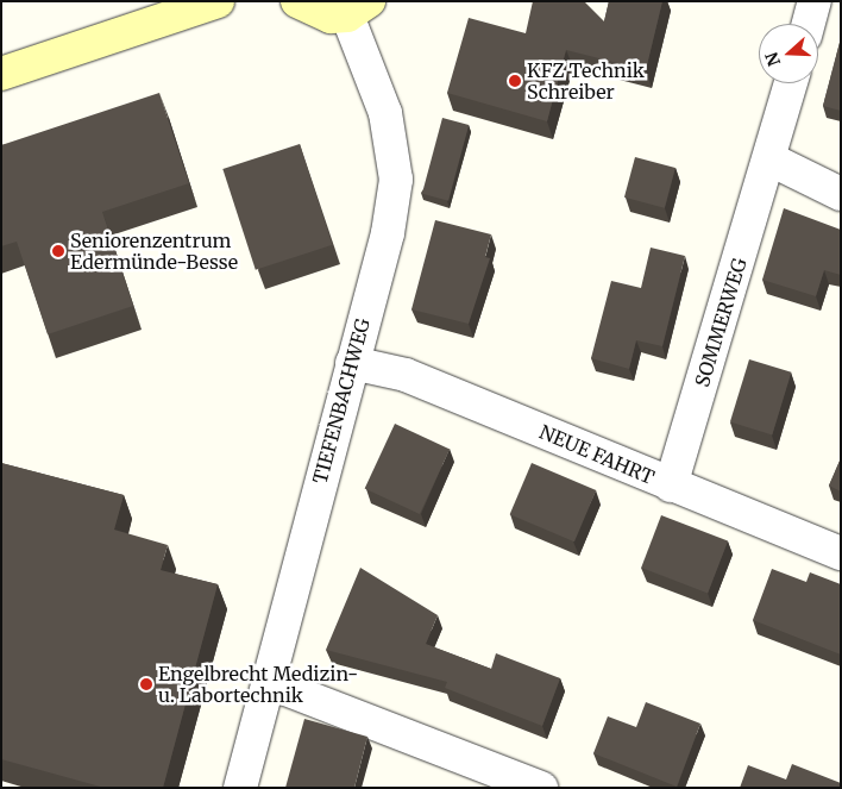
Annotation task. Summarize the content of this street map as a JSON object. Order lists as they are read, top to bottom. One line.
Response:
{"streets":{"street":["SOMMERWEG","TIEFENBACHWEG","NEUE FAHRT"]},"crossings":[["SOMMERWEG","NEUE FAHRT"],["TIEFENBACHWEG","NEUE FAHRT"]],"places":["KFZ Technik Schreiber","Seniorenzentrum Edermünde-Besse","Engelbrecht Medizin- u. Labortechnik"],"north":"left"}
